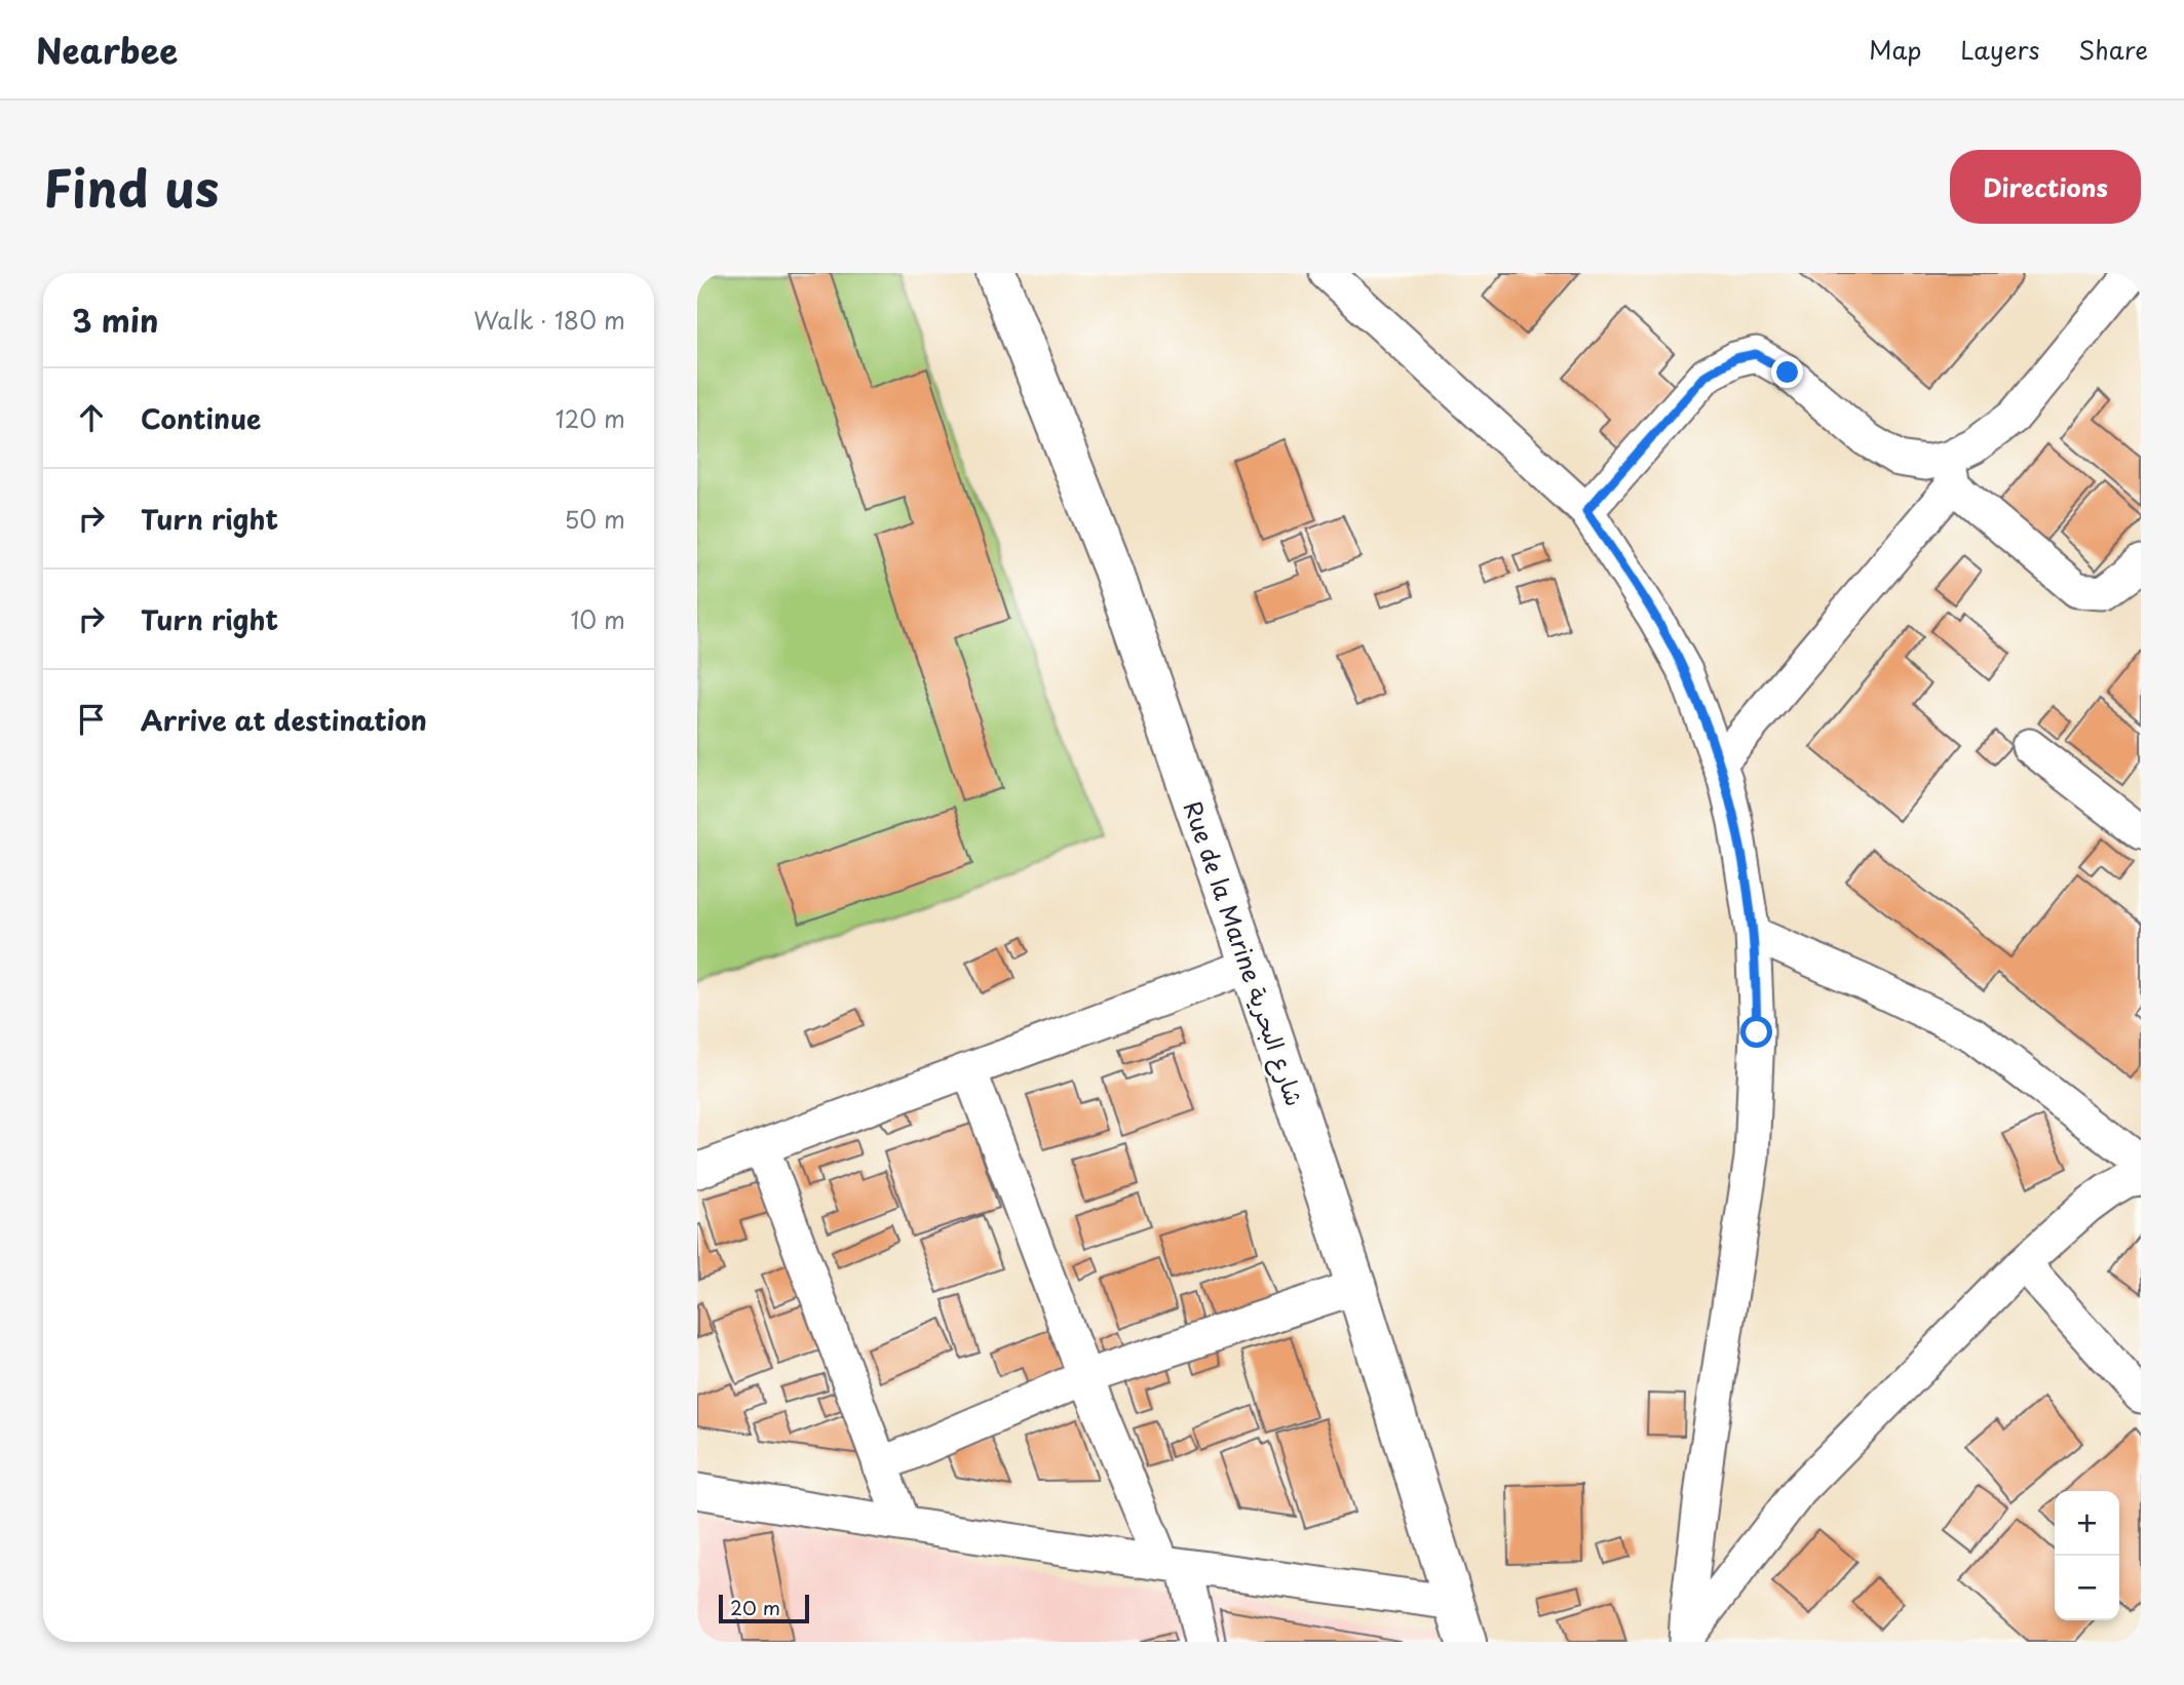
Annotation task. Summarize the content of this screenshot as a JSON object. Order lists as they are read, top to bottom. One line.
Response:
{"streets":{"street":["Rue de la Marine شارع البحرية"]},"scale_bar":"20 m","page":{"header":"Nearbee","nav":["Map","Layers","Share"],"title":"Find us","buttons":"Directions","heading":["3 min","Walk · 180 m"],"list":[["Continue","120 m"],["Turn right","50 m"],["Turn right","10 m"],"Arrive at destination"],"map_buttons":["+","−"],"scale":"20 m"}}
